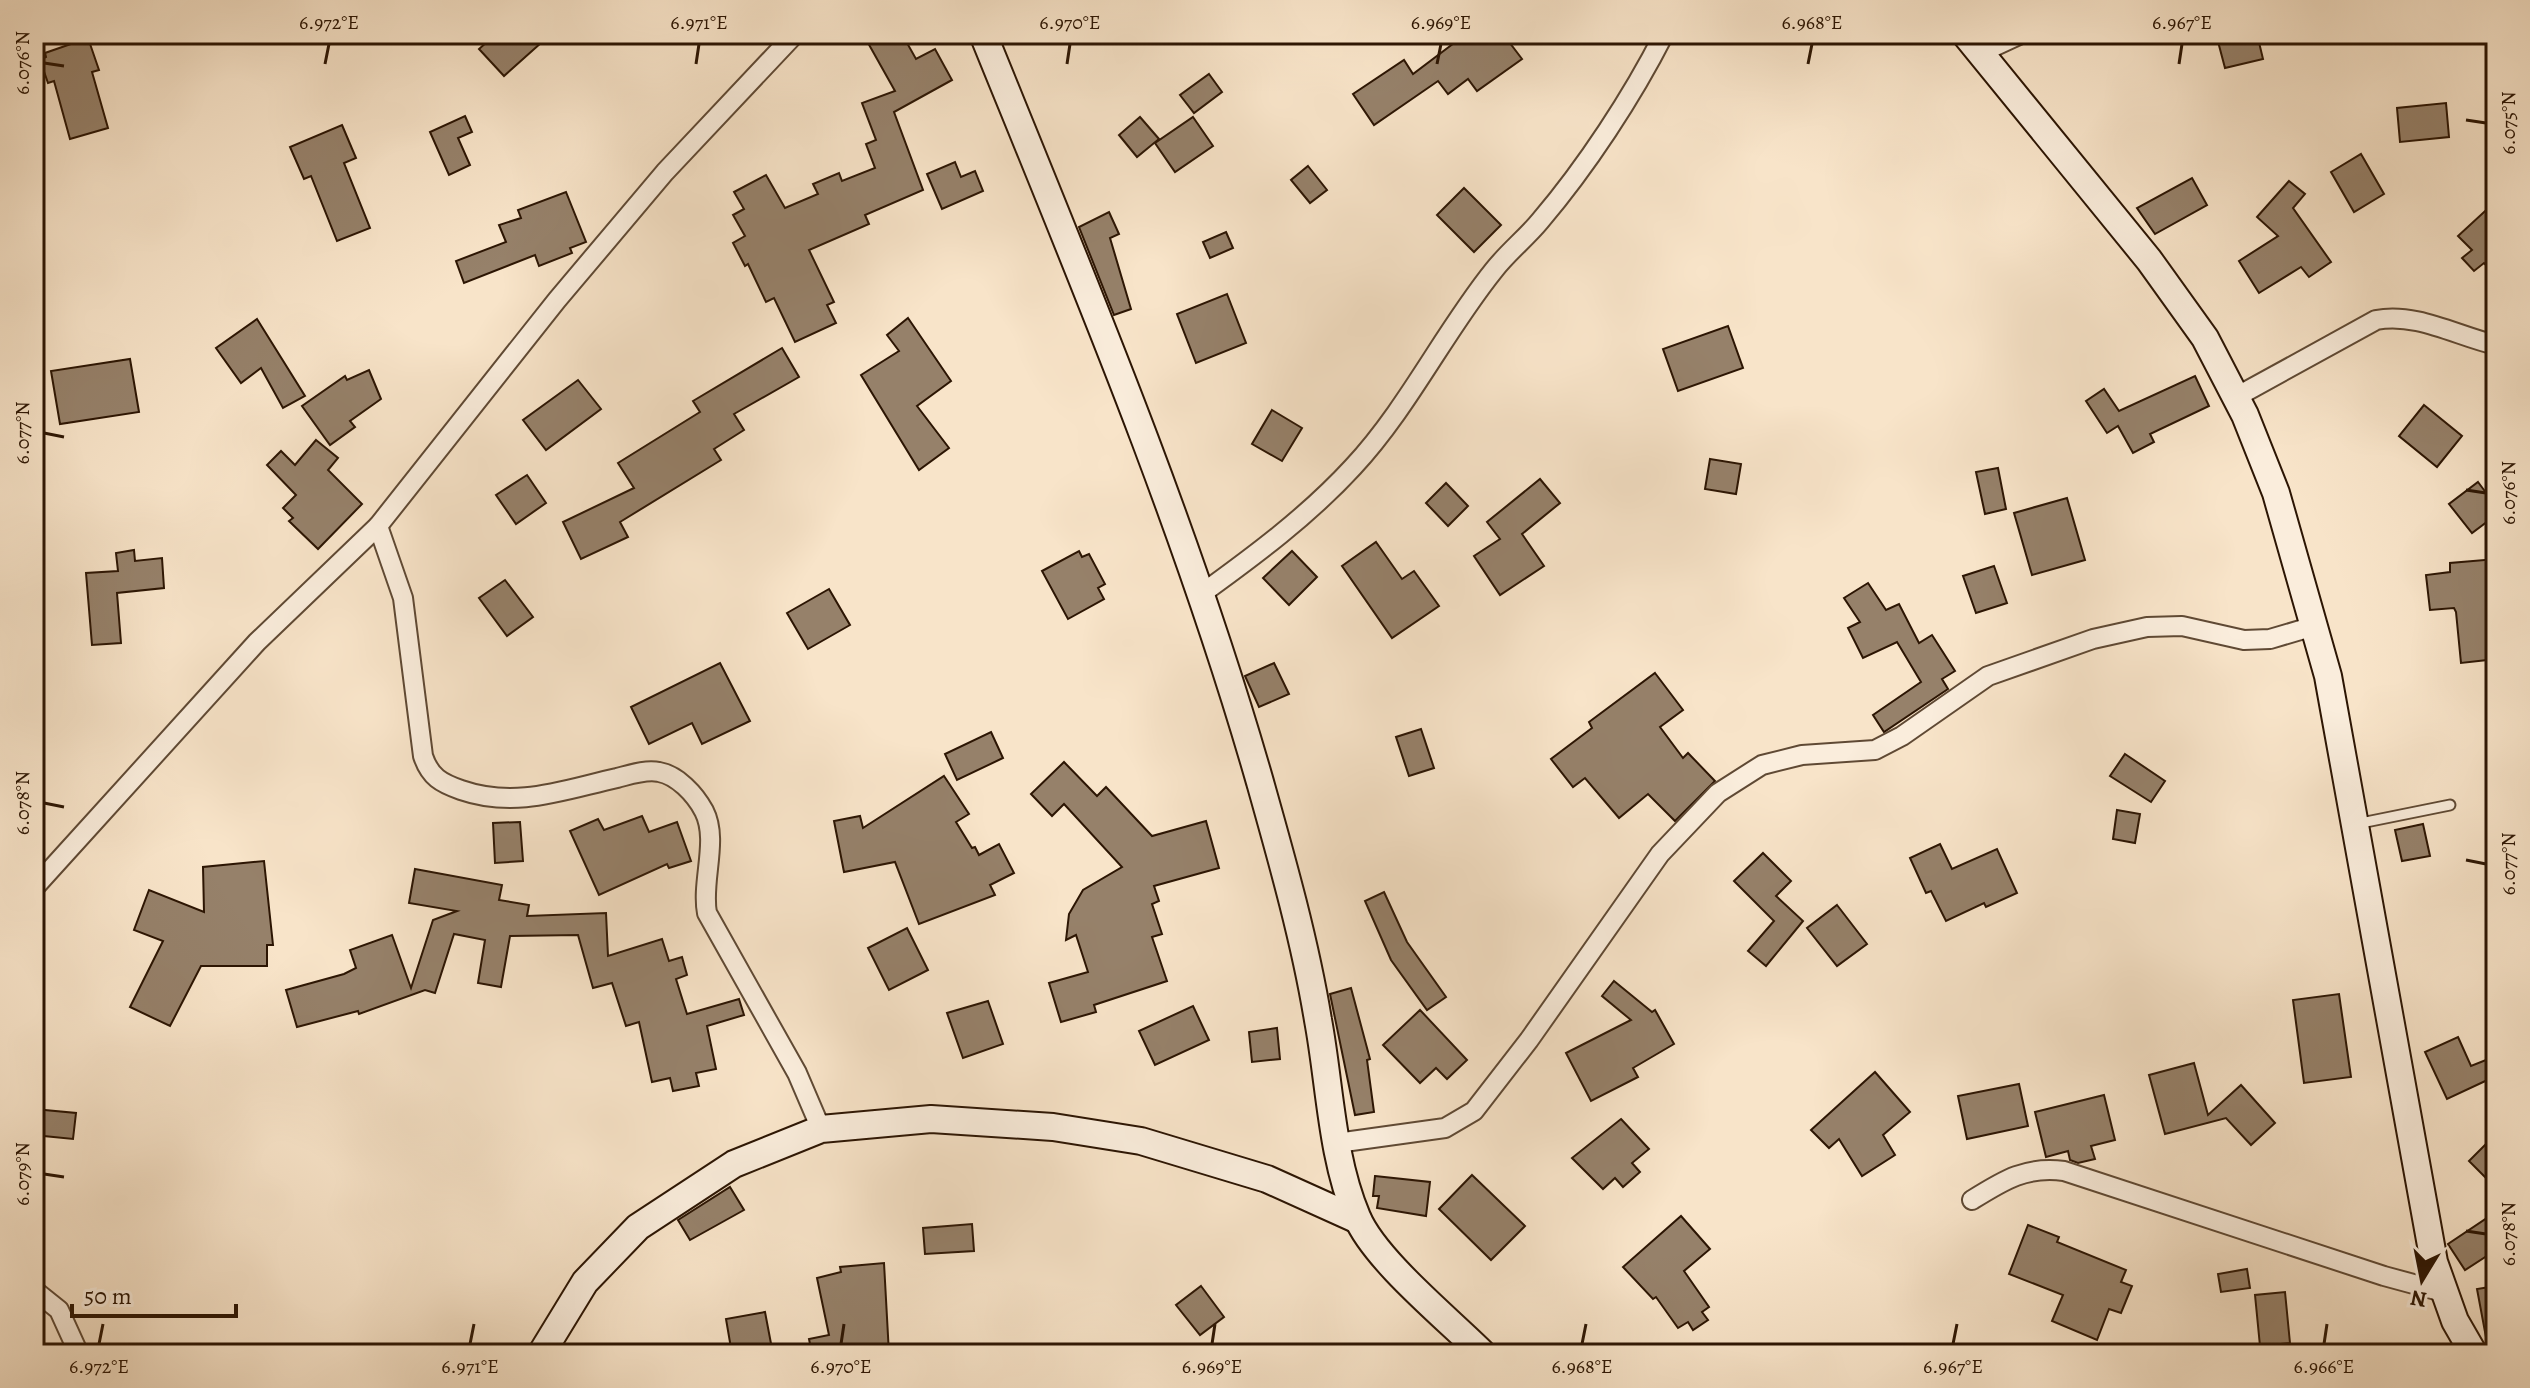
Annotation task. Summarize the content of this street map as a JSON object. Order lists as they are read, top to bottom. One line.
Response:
{"scale_bar":"50 m","north":"bottom","coordinates":["6.972°E","6.971°E","6.970°E","6.969°E","6.968°E","6.967°E","6.076°N","6.075°N","6.077°N","6.078°N","6.079°N","6.966°E"]}
